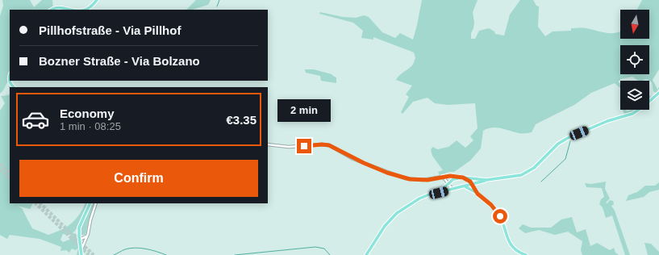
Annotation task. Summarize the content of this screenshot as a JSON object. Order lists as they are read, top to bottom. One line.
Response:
{"north":"bottom","page":{"banner":["Pillhofstraße - Via Pillhof","Bozner Straße - Via Bolzano"],"list":[{"name":"Economy","note":"1 min · 08:25","value":"€3.35"}],"bubble":"2 min","buttons":"Confirm"}}
